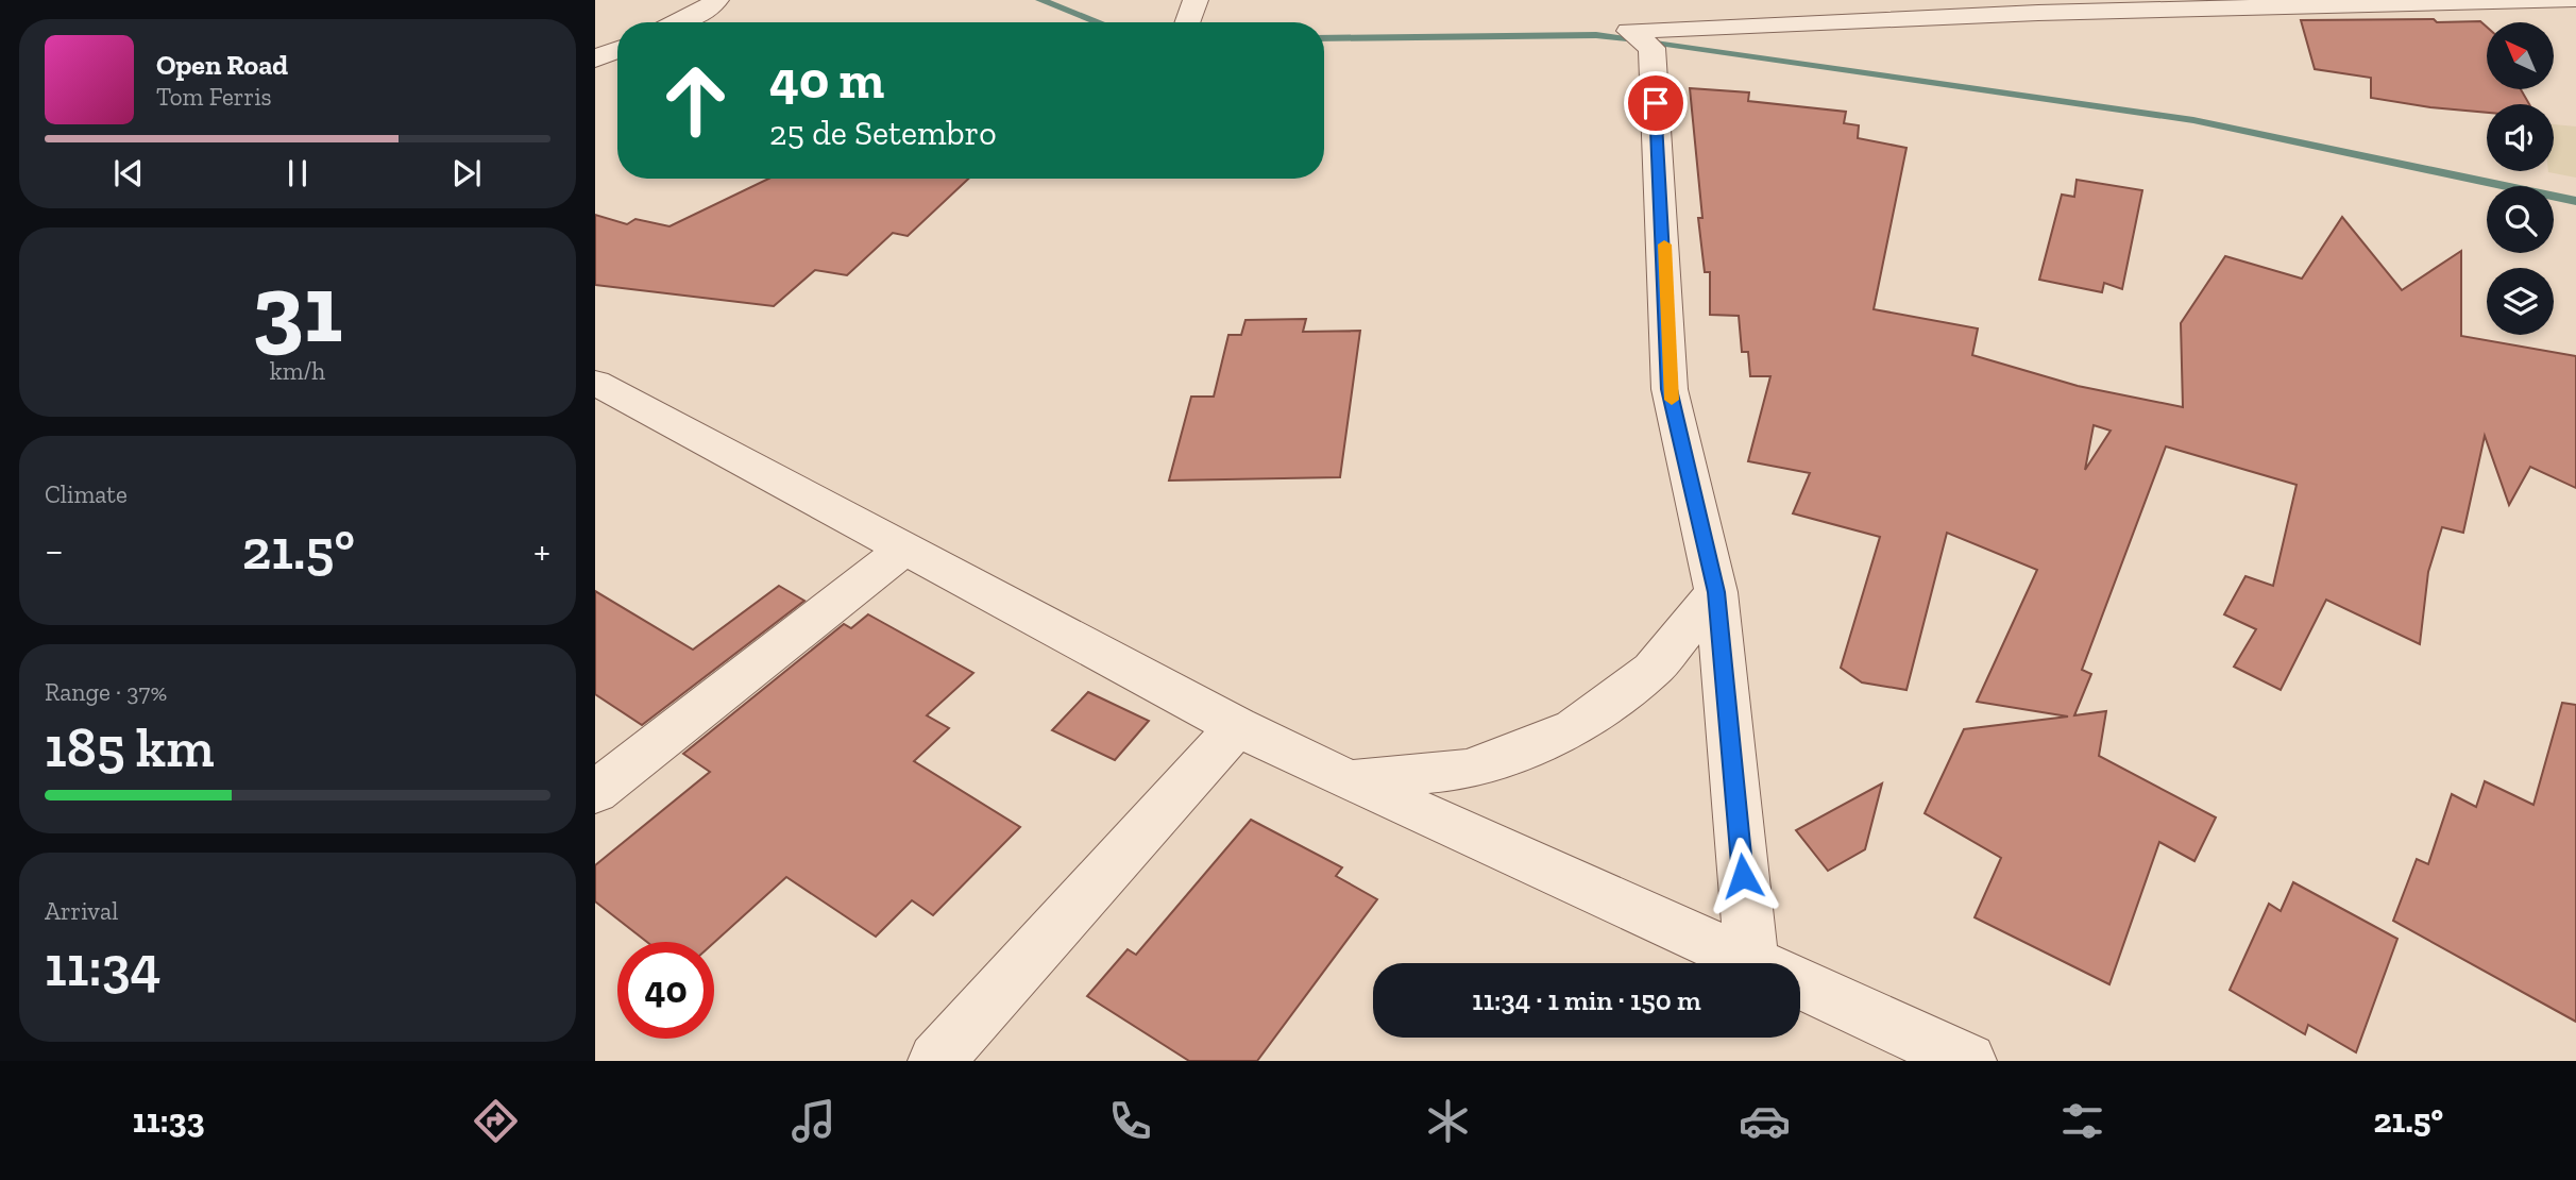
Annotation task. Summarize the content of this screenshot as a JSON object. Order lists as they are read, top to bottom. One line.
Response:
{"north":"top left","page":{"turn":["40 m","25 de Setembro"],"song":["Open Road","Tom Ferris"],"tile":[["31","km/h"],"Climate",["Range · 37%","185 km"],["Arrival","11:34"]],"heat":["−","21.5°","+"],"limit":"40","trip":"11:34 · 1 min · 150 m","tabs":["11:33","21.5°"]}}
